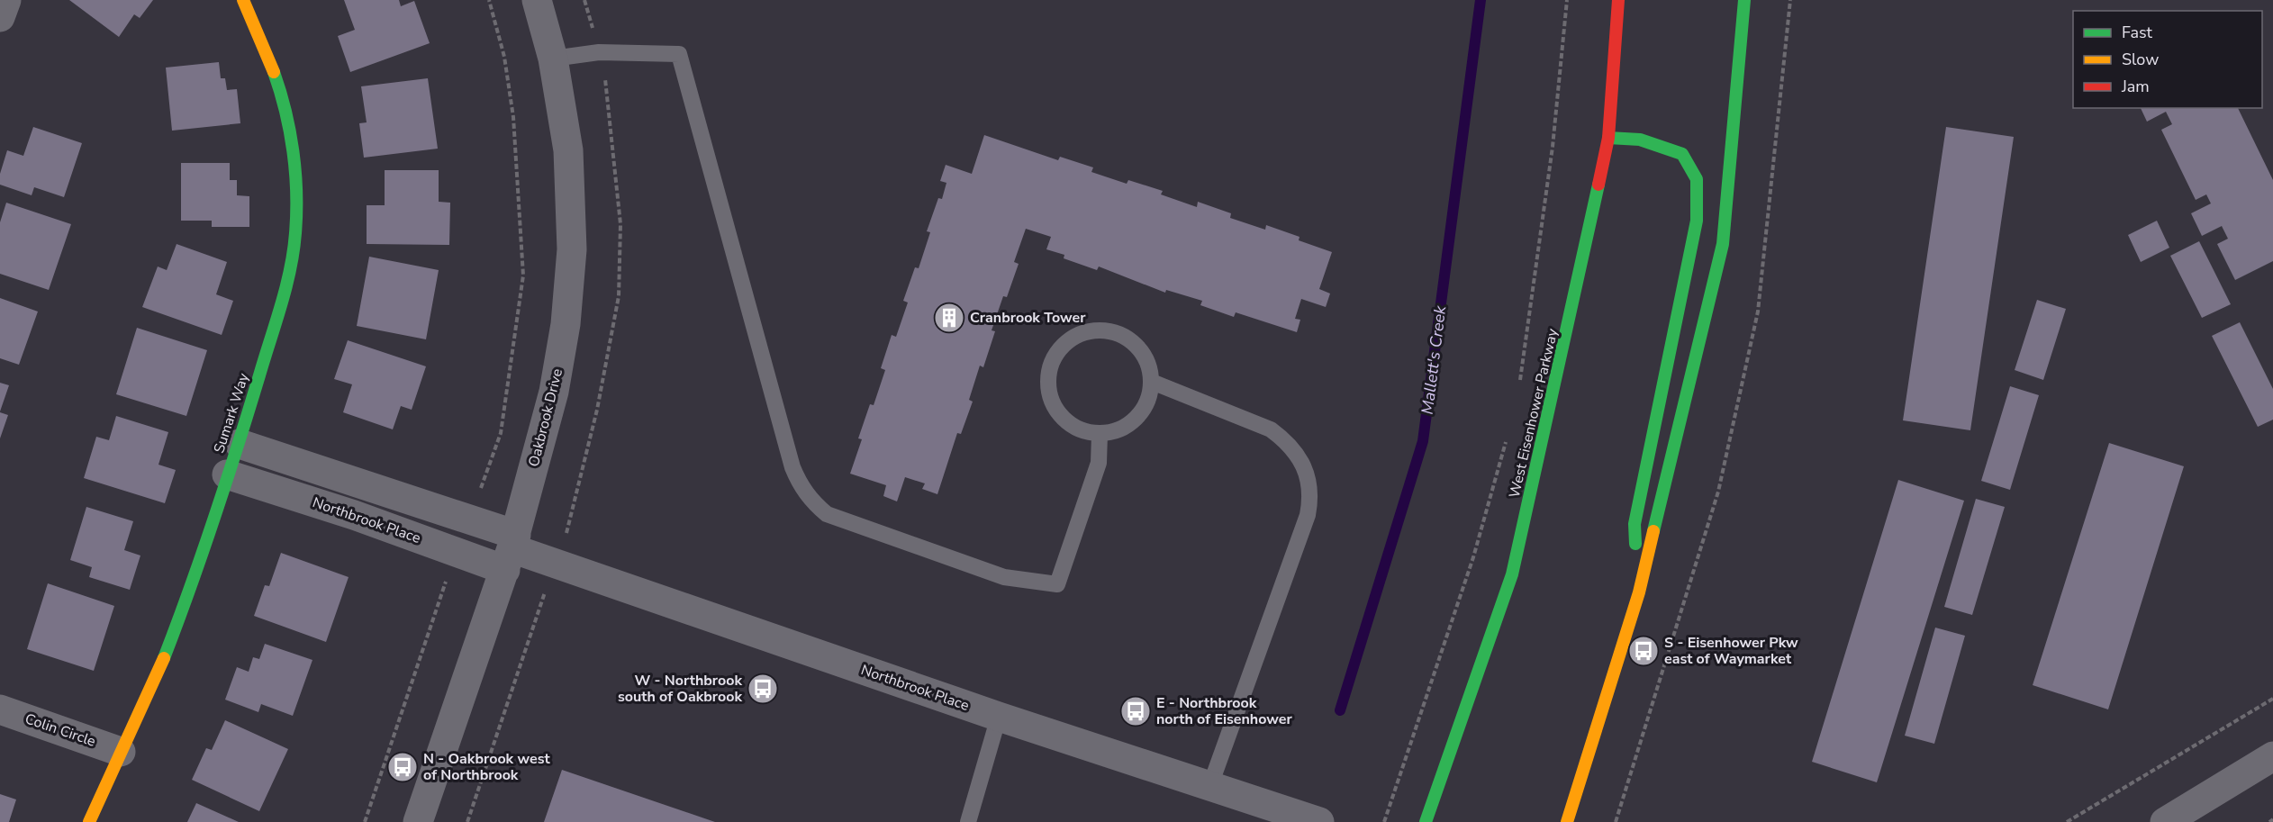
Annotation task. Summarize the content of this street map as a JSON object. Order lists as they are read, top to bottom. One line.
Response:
{"streets":{"main road":["Sumark Way","West Eisenhower Parkway"],"street":["Oakbrook Drive","Northbrook Place","Colin Circle"]},"crossings":[["Sumark Way","Northbrook Place"],["Sumark Way","Colin Circle"],["Oakbrook Drive","Northbrook Place"]],"water":["Mallett's Creek"],"places":{"building":["Cranbrook Tower"],"bus stop":["S - Eisenhower Pkw east of Waymarket","W - Northbrook south of Oakbrook","E - Northbrook north of Eisenhower","N - Oakbrook west of Northbrook"]},"legend":["Fast","Slow","Jam"]}
